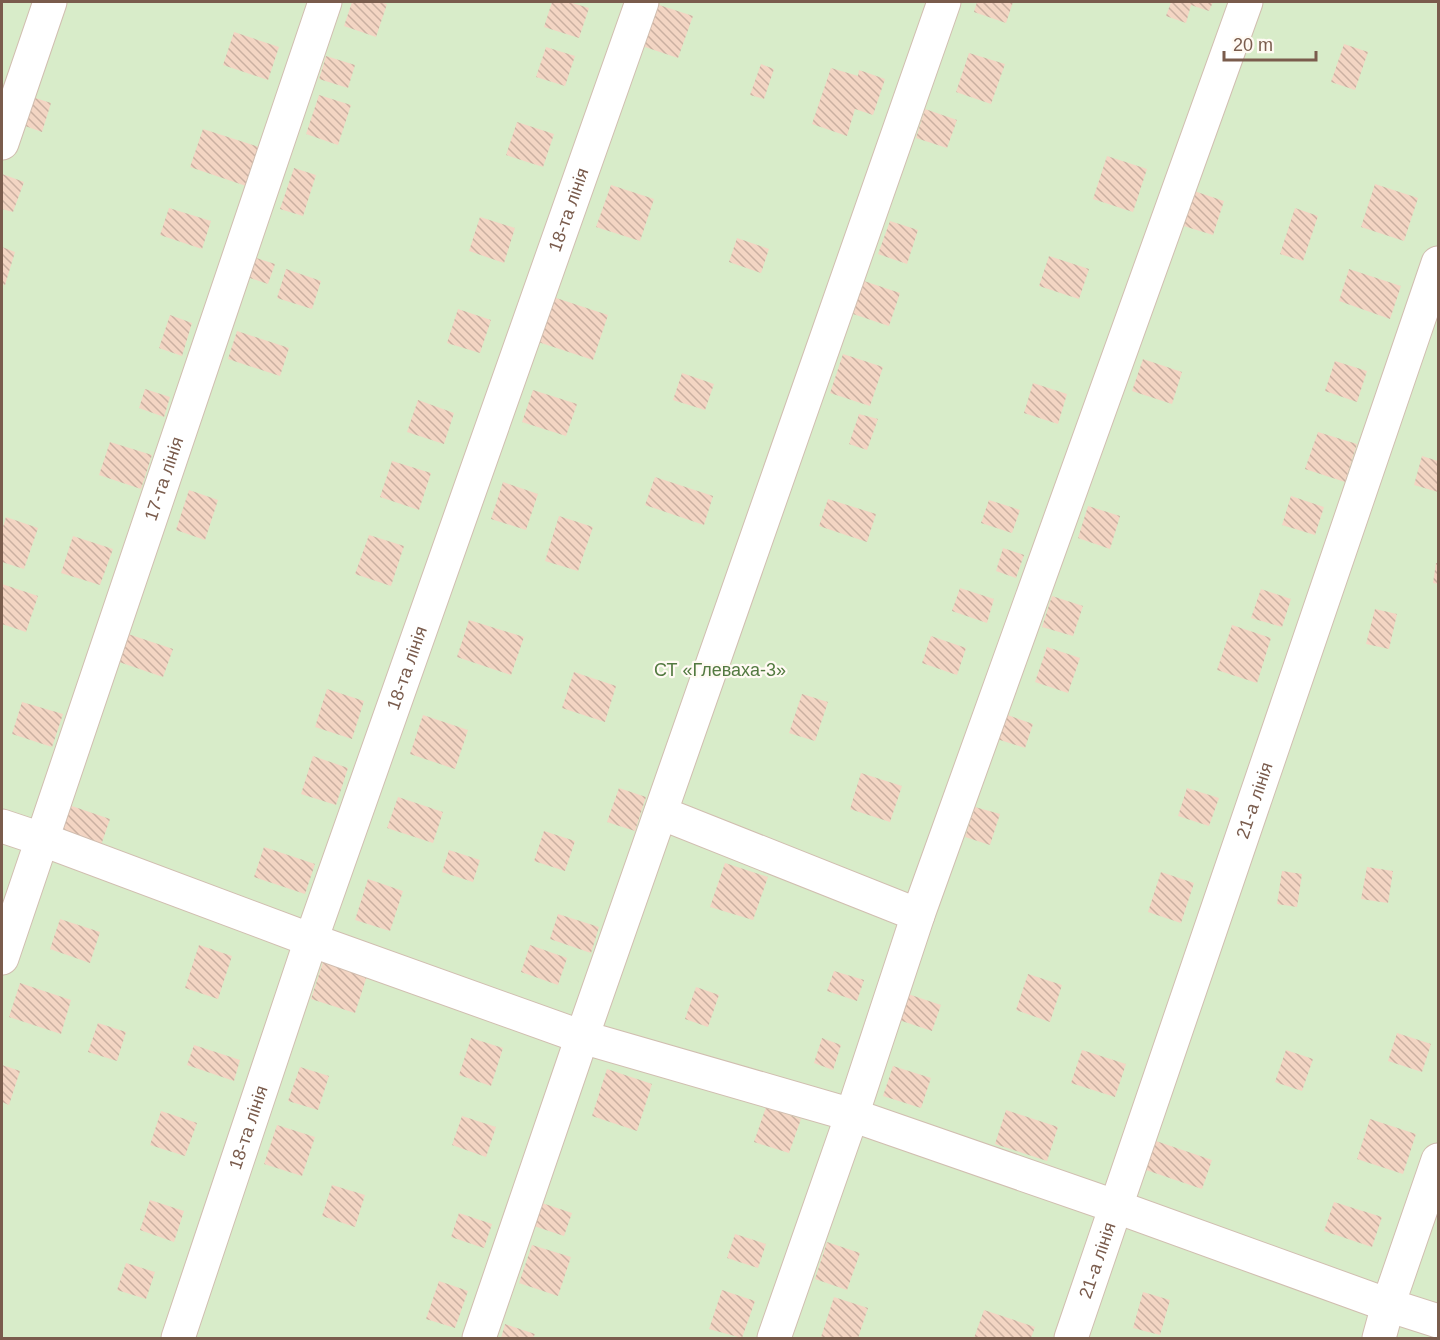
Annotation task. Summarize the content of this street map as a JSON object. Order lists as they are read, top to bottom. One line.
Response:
{"streets":{"lane":["18-та лінія","17-та лінія","21-а лінія"]},"parks":["СТ «Глеваха-3»"],"scale_bar":"20 m"}
